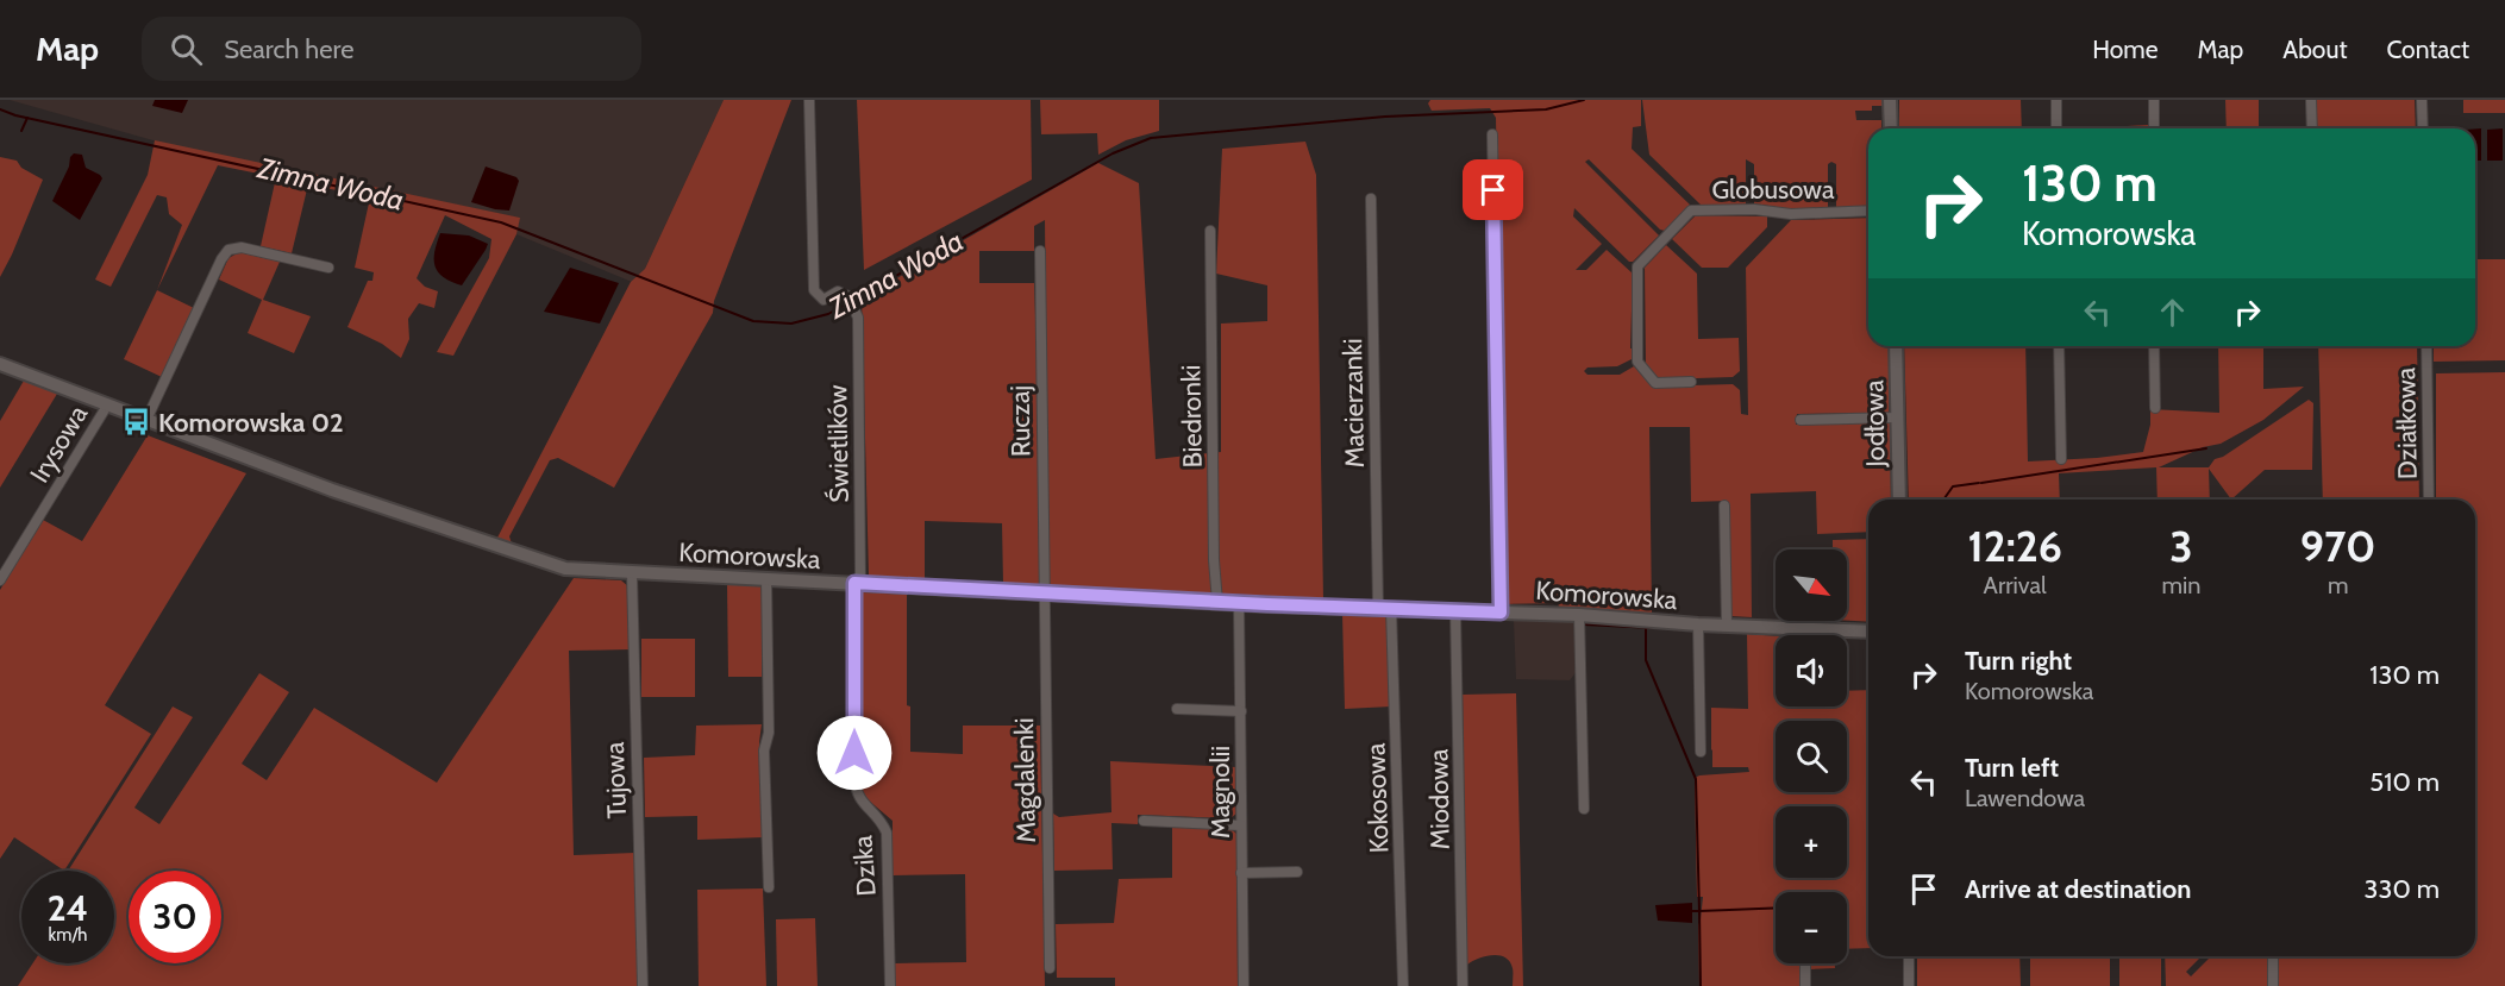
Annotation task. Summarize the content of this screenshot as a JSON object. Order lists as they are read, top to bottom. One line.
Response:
{"streets":{"street":["Globusowa","Macierzanki","Biedronki","Ruczaj","Jodłowa","Działkowa","Irysowa","Świetlików","Komorowska","Tujowa","Magdalenki","Magnolii","Kokosowa","Miodowa","Dzika"]},"crossings":[["Macierzanki","Komorowska"],["Macierzanki","Kokosowa"],["Biedronki","Komorowska"],["Ruczaj","Komorowska"],["Ruczaj","Magdalenki"],["Irysowa","Komorowska"],["Świetlików","Komorowska"],["Świetlików","Dzika"],["Komorowska","Tujowa"],["Komorowska","Magdalenki"],["Komorowska","Magnolii"],["Komorowska","Kokosowa"],["Komorowska","Miodowa"],["Komorowska","Dzika"]],"water":["Zimna Woda"],"places":{"bus stop":["Komorowska 02"]},"north":"bottom right","page":{"header":"Map","search":"Search here","nav":["Home","Map","About","Contact"],"turn":["130 m","Komorowska"],"eta":["12:26","Arrival","3","min","970","m"],"map_buttons":["+","−"],"list":[{"name":"Turn right","note":"Komorowska","value":"130 m"},{"name":"Turn left","note":"Lawendowa","value":"510 m"},{"name":"Arrive at destination","value":"330 m"}],"speed":"24 km/h","limit":"30"}}
